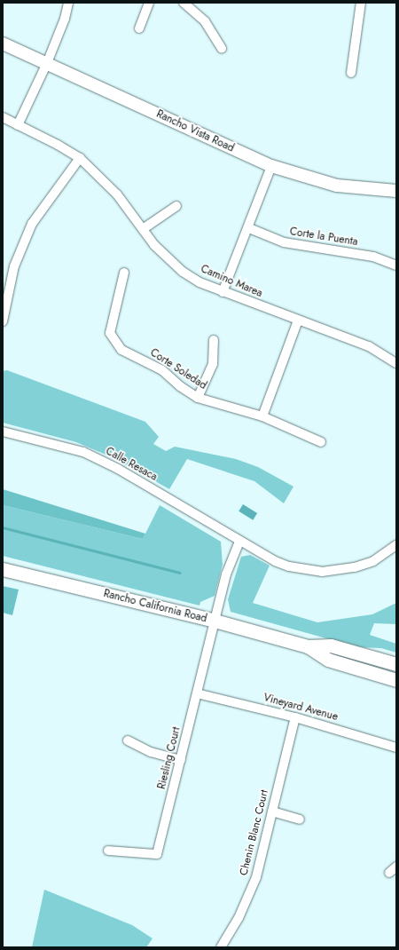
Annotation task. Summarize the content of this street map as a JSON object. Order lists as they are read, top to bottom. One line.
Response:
{"streets":{"main road":["Rancho Vista Road","Rancho California Road"],"street":["Corte la Puenta","Camino Marea","Corte Soledad","Calle Resaca","Vineyard Avenue","Riesling Court","Chenin Blanc Court"]},"crossings":[["Calle Resaca","Riesling Court"],["Rancho California Road","Riesling Court"],["Vineyard Avenue","Riesling Court"],["Vineyard Avenue","Chenin Blanc Court"]]}
